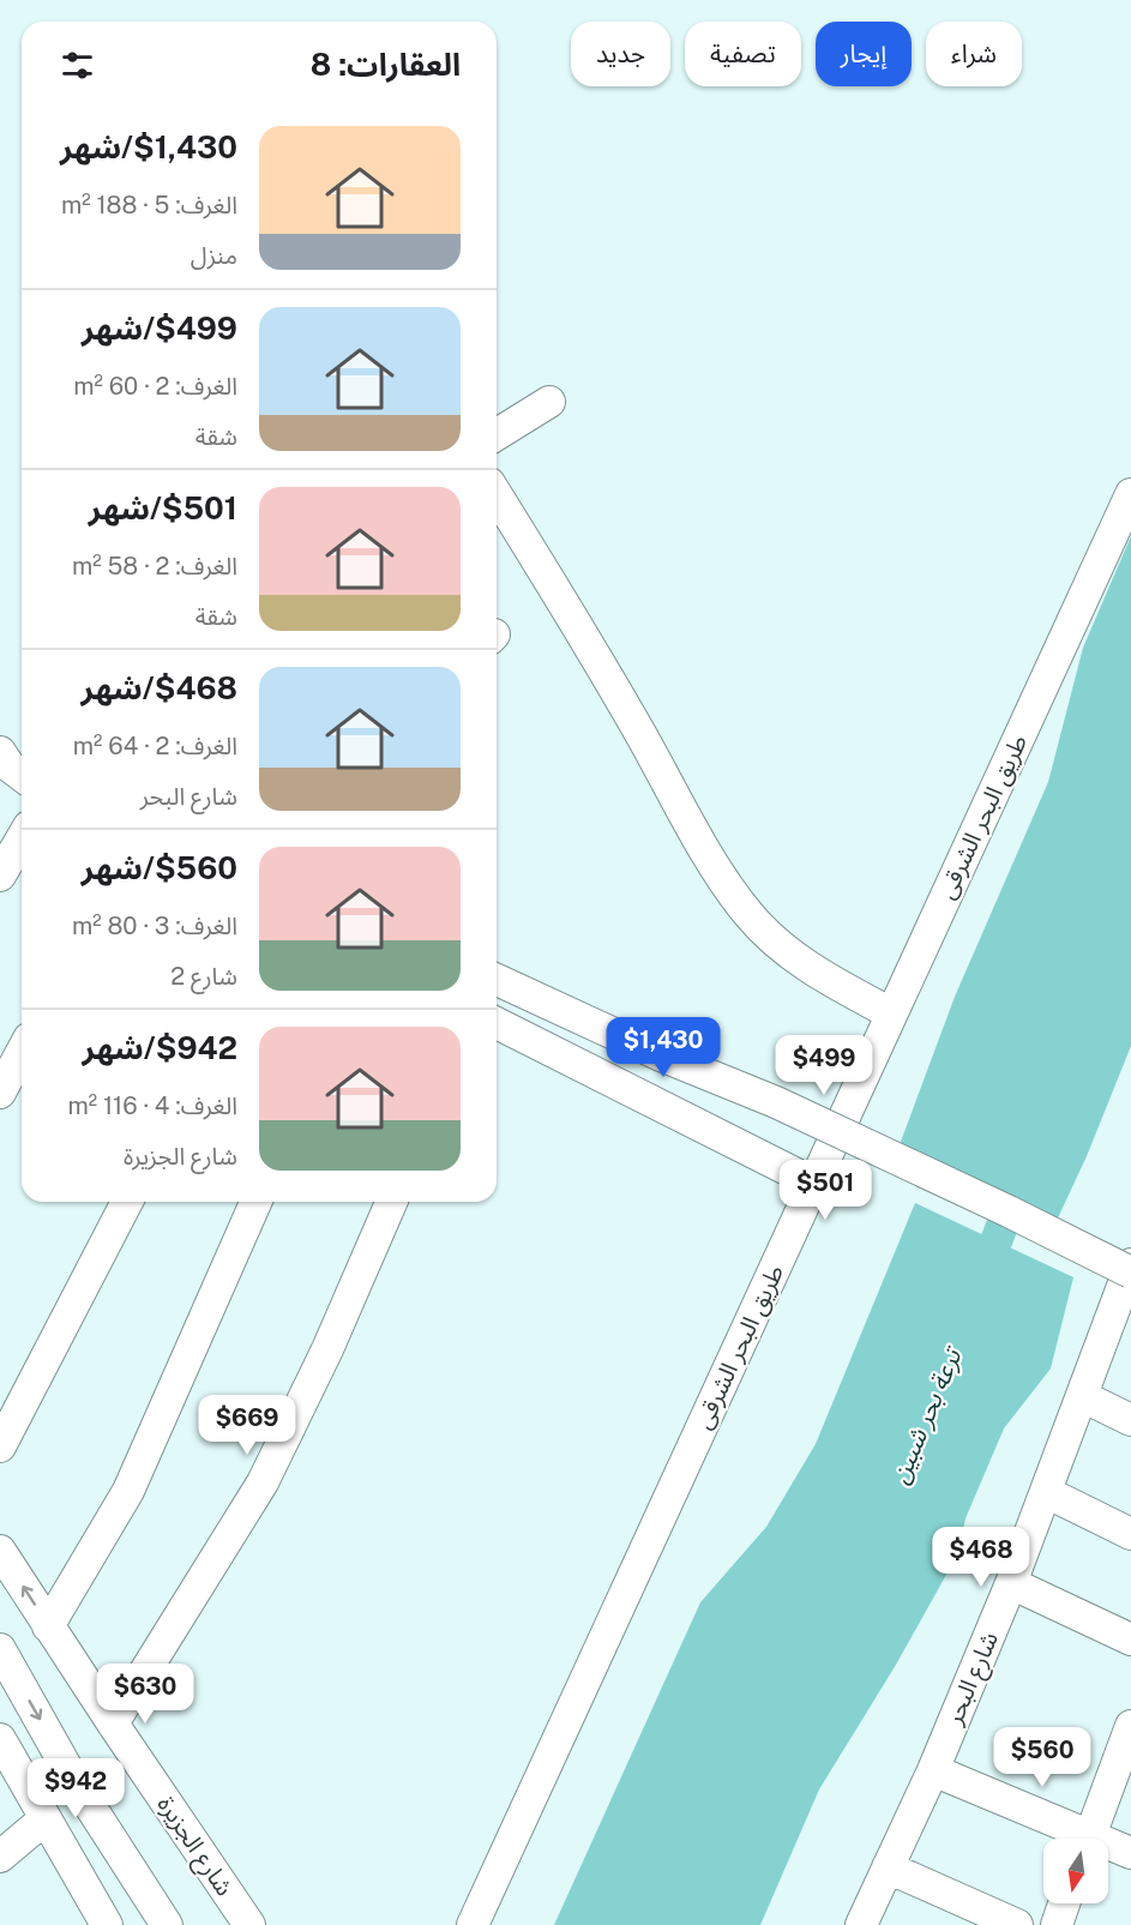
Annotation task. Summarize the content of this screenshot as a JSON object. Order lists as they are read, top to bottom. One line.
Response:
{"streets":{"street":["طريق البحر الشرقى","شارع البحر","شارع الجزيرة"]},"water":["ترعة بحر شبين"],"north":"bottom","page":{"chip":["شراء","إيجار","تصفية","جديد"],"heading":"العقارات: 8","list":[{"name":"$1,430/شهر","note":"الغرف: 5 · 188 m² · منزل"},{"name":"$499/شهر","note":"الغرف: 2 · 60 m² · شقة"},{"name":"$501/شهر","note":"الغرف: 2 · 58 m² · شقة"},{"name":"$468/شهر","note":"الغرف: 2 · 64 m² · شارع البحر"},{"name":"$560/شهر","note":"الغرف: 3 · 80 m² · شارع 2"},{"name":"$942/شهر","note":"الغرف: 4 · 116 m² · شارع الجزيرة"}],"price":["$1,430","$499","$501","$669","$468","$630","$560","$942"]}}
